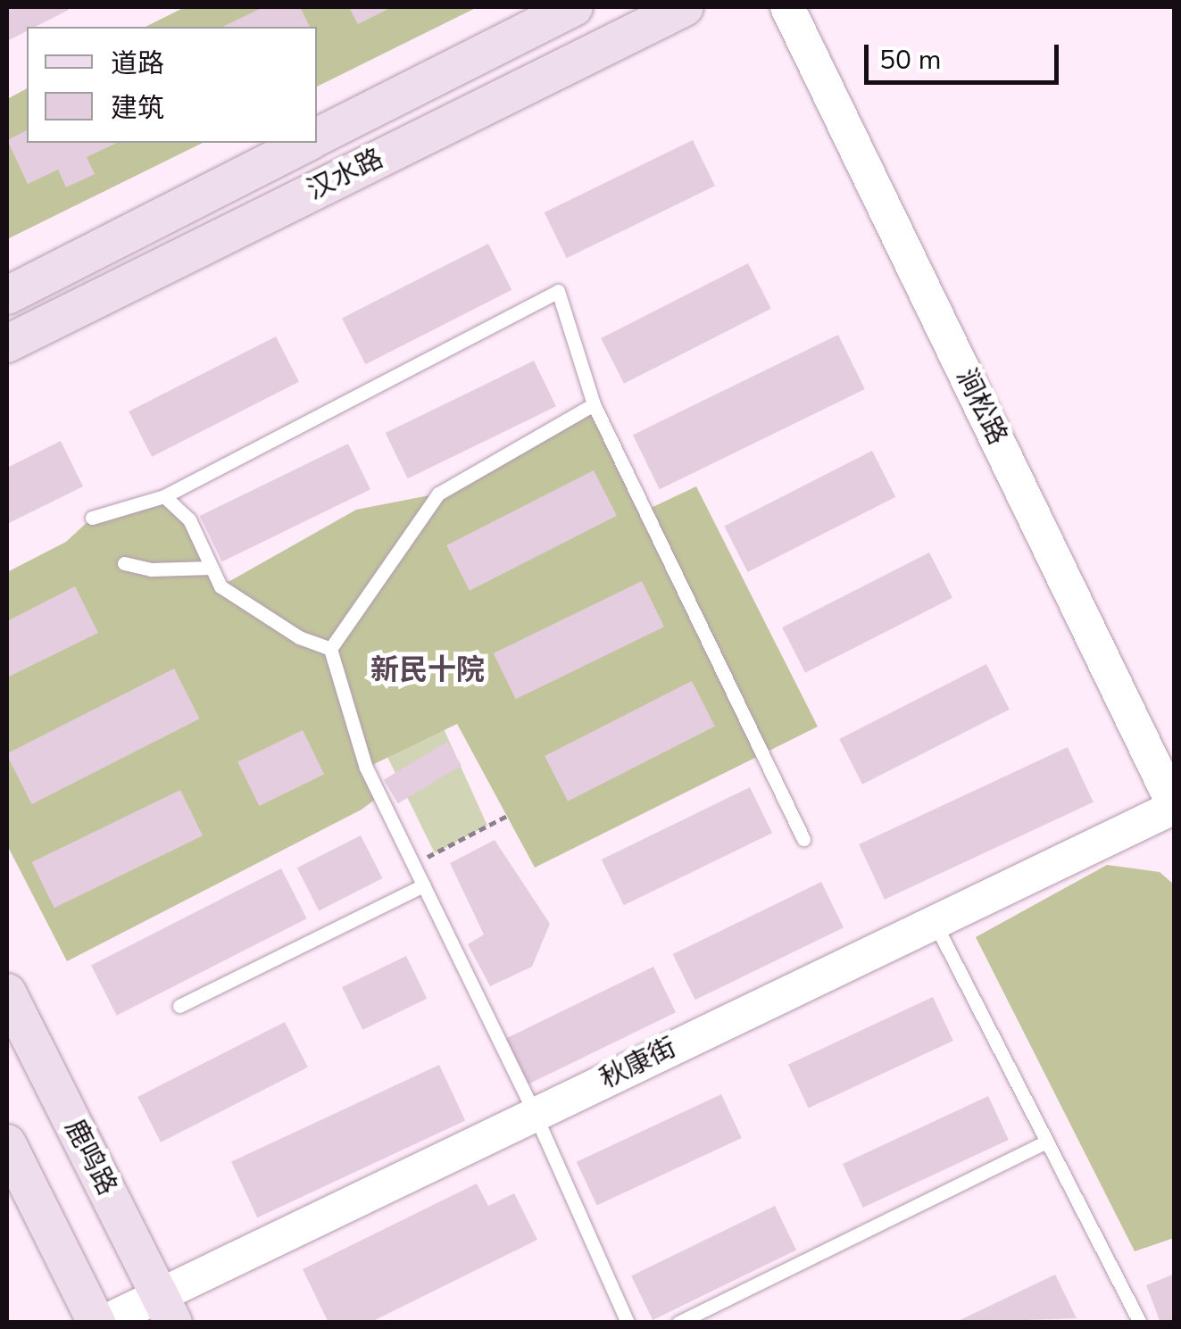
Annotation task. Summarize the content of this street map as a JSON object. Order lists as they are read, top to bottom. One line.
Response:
{"streets":{"main road":["汉水路","鹿鸣路"],"street":["涧松路","秋康街"]},"crossings":[["涧松路","秋康街"],["秋康街","鹿鸣路"]],"districts":["新民十院"],"legend":["道路","建筑"],"scale_bar":"50 m"}
